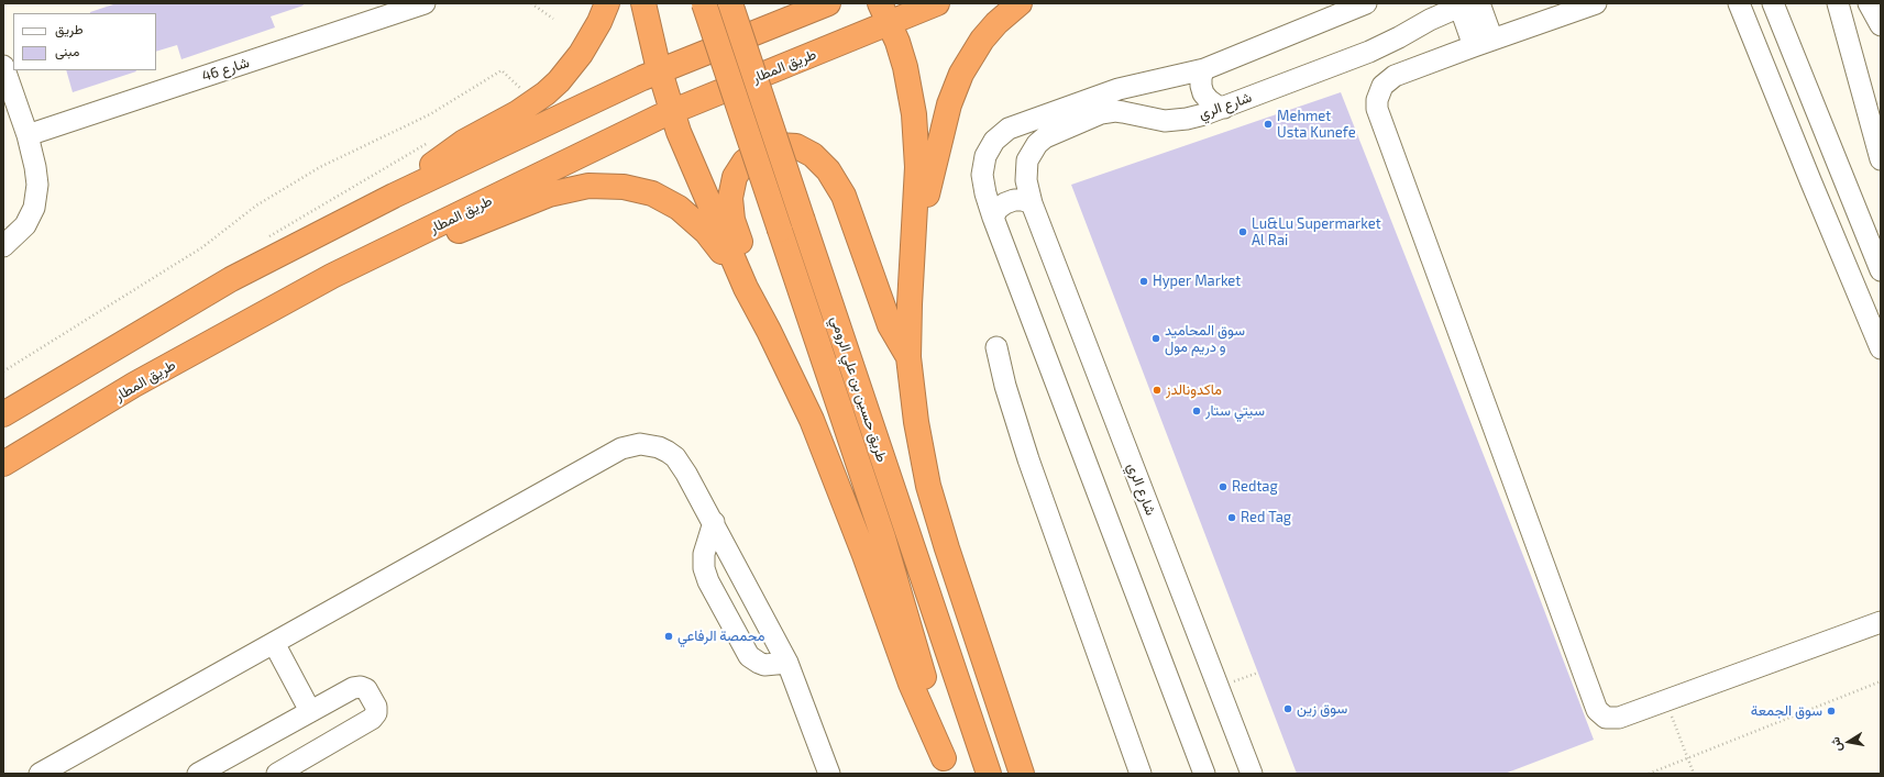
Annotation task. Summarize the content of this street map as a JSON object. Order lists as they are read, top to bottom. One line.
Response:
{"streets":{"highway":["طريق المطار","طريق حسين بن علي الرومي"],"street":["شارع 46","شارع الري"]},"places":["Mehmet Usta Kunefe","Lu&Lu Supermarket Al Rai","Hyper Market","سوق المحاميد و دريم مول","ماكدونالدز","سيتي ستار","Redtag","Red Tag","محمصة الرفاعي","سوق زين","سوق الجمعة"],"legend":["طريق","مبنى"],"north":"left"}
